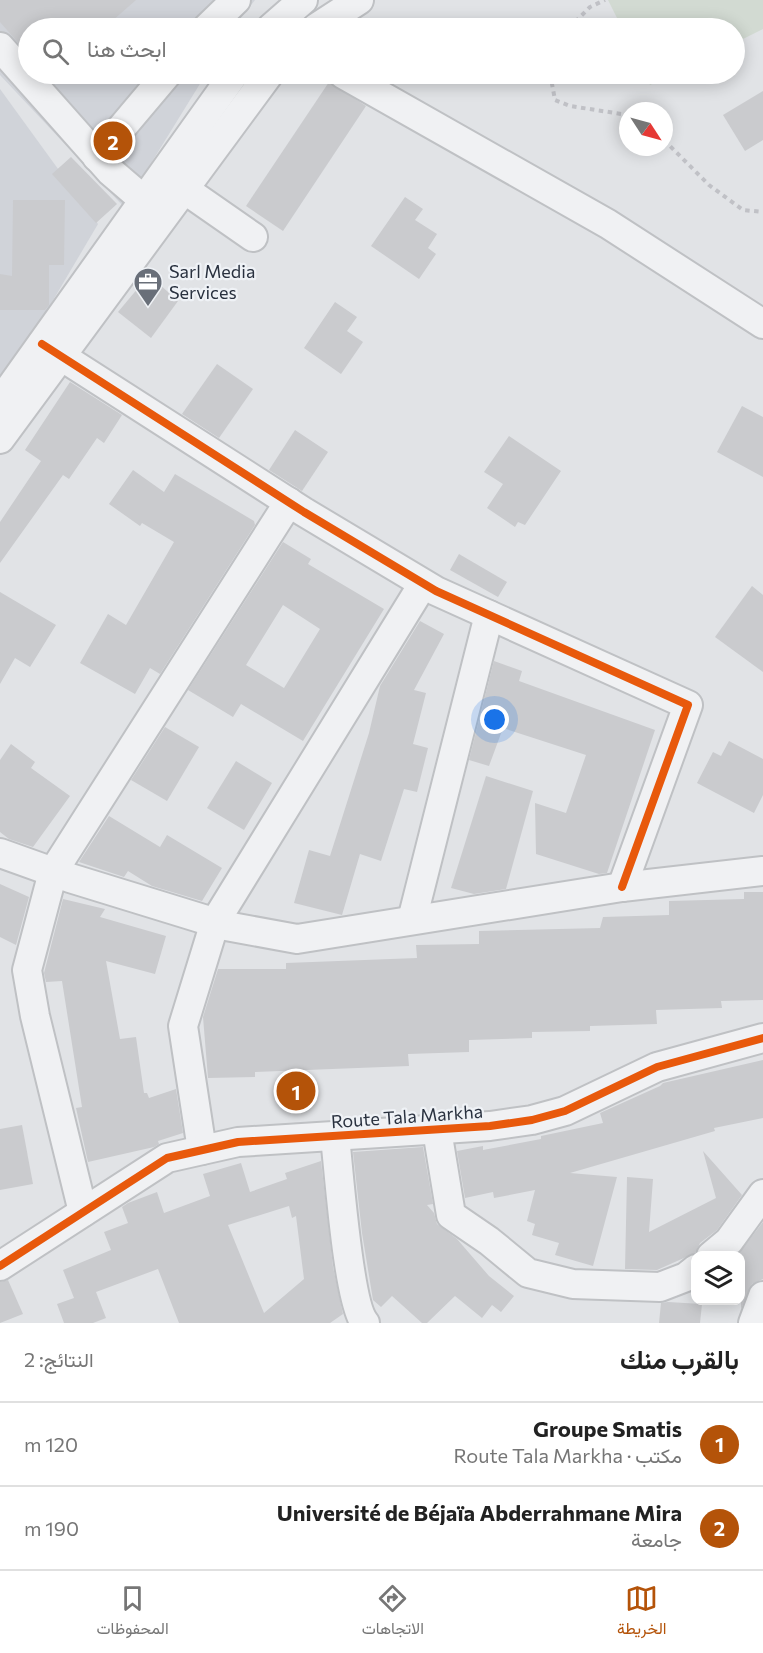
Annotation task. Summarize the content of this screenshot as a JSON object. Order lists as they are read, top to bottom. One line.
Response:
{"streets":{"street":["Route Tala Markha"]},"places":{"office":["Sarl Media Services"]},"north":"bottom right","page":{"search":"ابحث هنا","pins":["2","1"],"heading":["بالقرب منك","النتائج: 2"],"list":[{"mark":"1","name":"Groupe Smatis","note":"مكتب · Route Tala Markha","value":"120 m"},{"mark":"2","name":"Université de Béjaïa Abderrahmane Mira","note":"جامعة","value":"190 m"}],"nav":["الخريطة","الاتجاهات","المحفوظات"]}}
